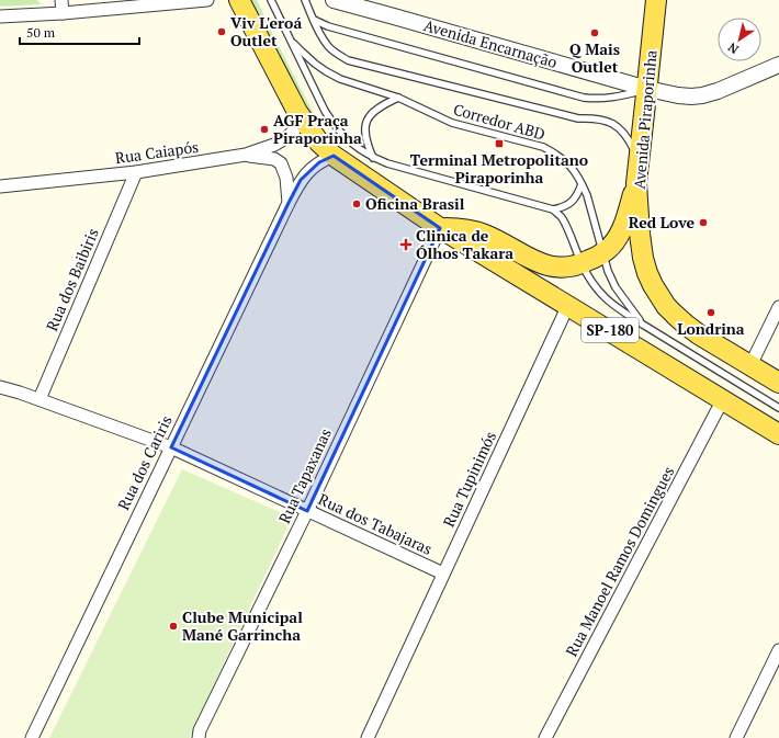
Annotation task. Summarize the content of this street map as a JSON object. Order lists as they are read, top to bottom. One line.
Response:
{"streets":{"main road":["Avenida Piraporinha","SP-180"],"street":["Avenida Encarnação","Rua Caiapós","Rua dos Baibiris","Rua dos Cariris","Rua Tapaxanas","Rua Tupinimós","Rua dos Tabajaras","Rua Manoel Ramos Domingues"],"lane":["Corredor ABD"]},"crossings":[["Avenida Encarnação","Avenida Piraporinha"],["Rua Caiapós","Rua dos Baibiris"],["Rua Caiapós","SP-180"],["Rua dos Baibiris","Rua dos Tabajaras"],["SP-180","Rua dos Cariris"],["SP-180","Rua Tapaxanas"],["SP-180","Rua Tupinimós"],["SP-180","Rua Manoel Ramos Domingues"],["Rua dos Cariris","Rua dos Tabajaras"],["Rua Tapaxanas","Rua dos Tabajaras"],["Rua Tupinimós","Rua dos Tabajaras"]],"places":{"other":["Viv L'eroá Outlet","Q Mais Outlet","AGF Praça Piraporinha","Oficina Brasil","Red Love","Londrina","Clube Municipal Mané Garrincha"],"transit":["Terminal Metropolitano Piraporinha"],"health":["Clinica de Ólhos Takara"]},"scale_bar":"50 m","north":"bottom left"}
